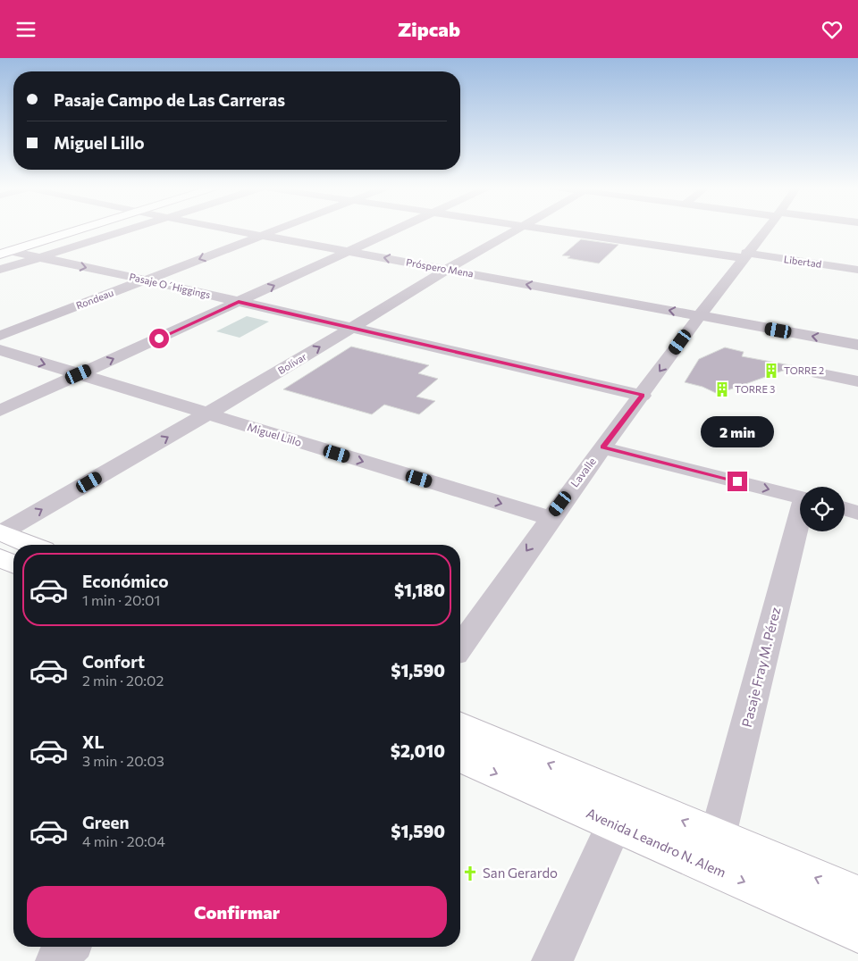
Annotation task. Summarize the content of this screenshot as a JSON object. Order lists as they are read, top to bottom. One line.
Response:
{"streets":{"main road":["Avenida Leandro N. Alem"],"street":["Libertad","Próspero Mena","Pasaje O´Higgings","Rondeau","Bolívar","Miguel Lillo","Lavalle","Pasaje Fray M. Pérez"]},"crossings":[["Libertad","Lavalle"],["Próspero Mena","Rondeau"],["Próspero Mena","Bolívar"],["Próspero Mena","Lavalle"],["Pasaje O´Higgings","Rondeau"],["Pasaje O´Higgings","Bolívar"],["Pasaje O´Higgings","Lavalle"],["Bolívar","Miguel Lillo"],["Miguel Lillo","Lavalle"]],"one_way":["Miguel Lillo","Lavalle"],"places":{"building":["TORRE 2","TORRE 3"],"church":["San Gerardo"]},"page":{"header":"Zipcab","banner":["Pasaje Campo de Las Carreras","Miguel Lillo"],"bubble":"2 min","list":[{"name":"Económico","note":"1 min · 20:01","value":"$1,180"},{"name":"Confort","note":"2 min · 20:02","value":"$1,590"},{"name":"XL","note":"3 min · 20:03","value":"$2,010"},{"name":"Green","note":"4 min · 20:04","value":"$1,590"}],"buttons":"Confirmar"}}
